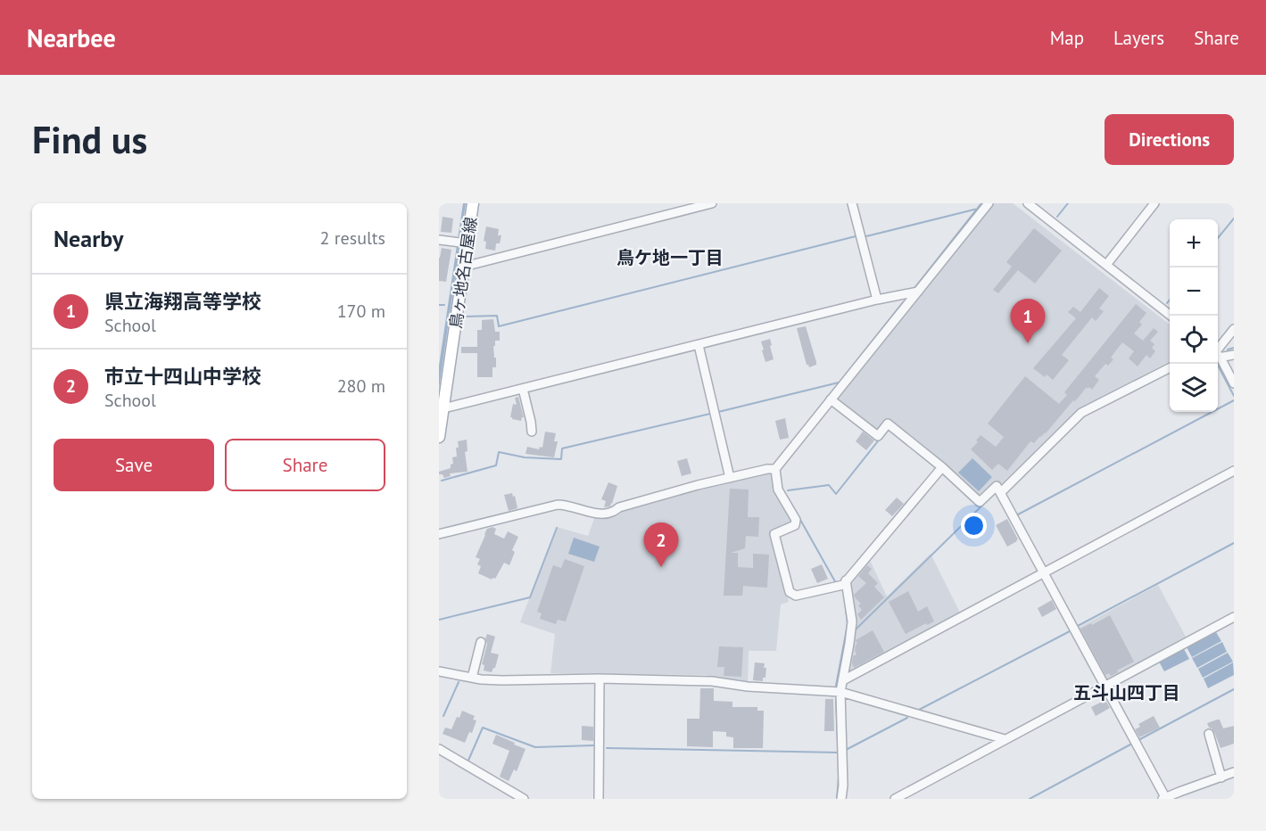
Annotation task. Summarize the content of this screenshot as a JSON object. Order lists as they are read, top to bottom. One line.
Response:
{"streets":{"main road":["鳥ヶ地名古屋線"]},"districts":["鳥ケ地一丁目","五斗山四丁目"],"page":{"header":"Nearbee","nav":["Map","Layers","Share"],"buttons":["Directions",["Save","Share"]],"title":"Find us","heading":["Nearby","2 results"],"map_buttons":["+","−"],"list":[{"mark":"1","name":"県立海翔高等学校","note":"School","value":"170 m"},{"mark":"2","name":"市立十四山中学校","note":"School","value":"280 m"}],"pins":["1","2"]}}
